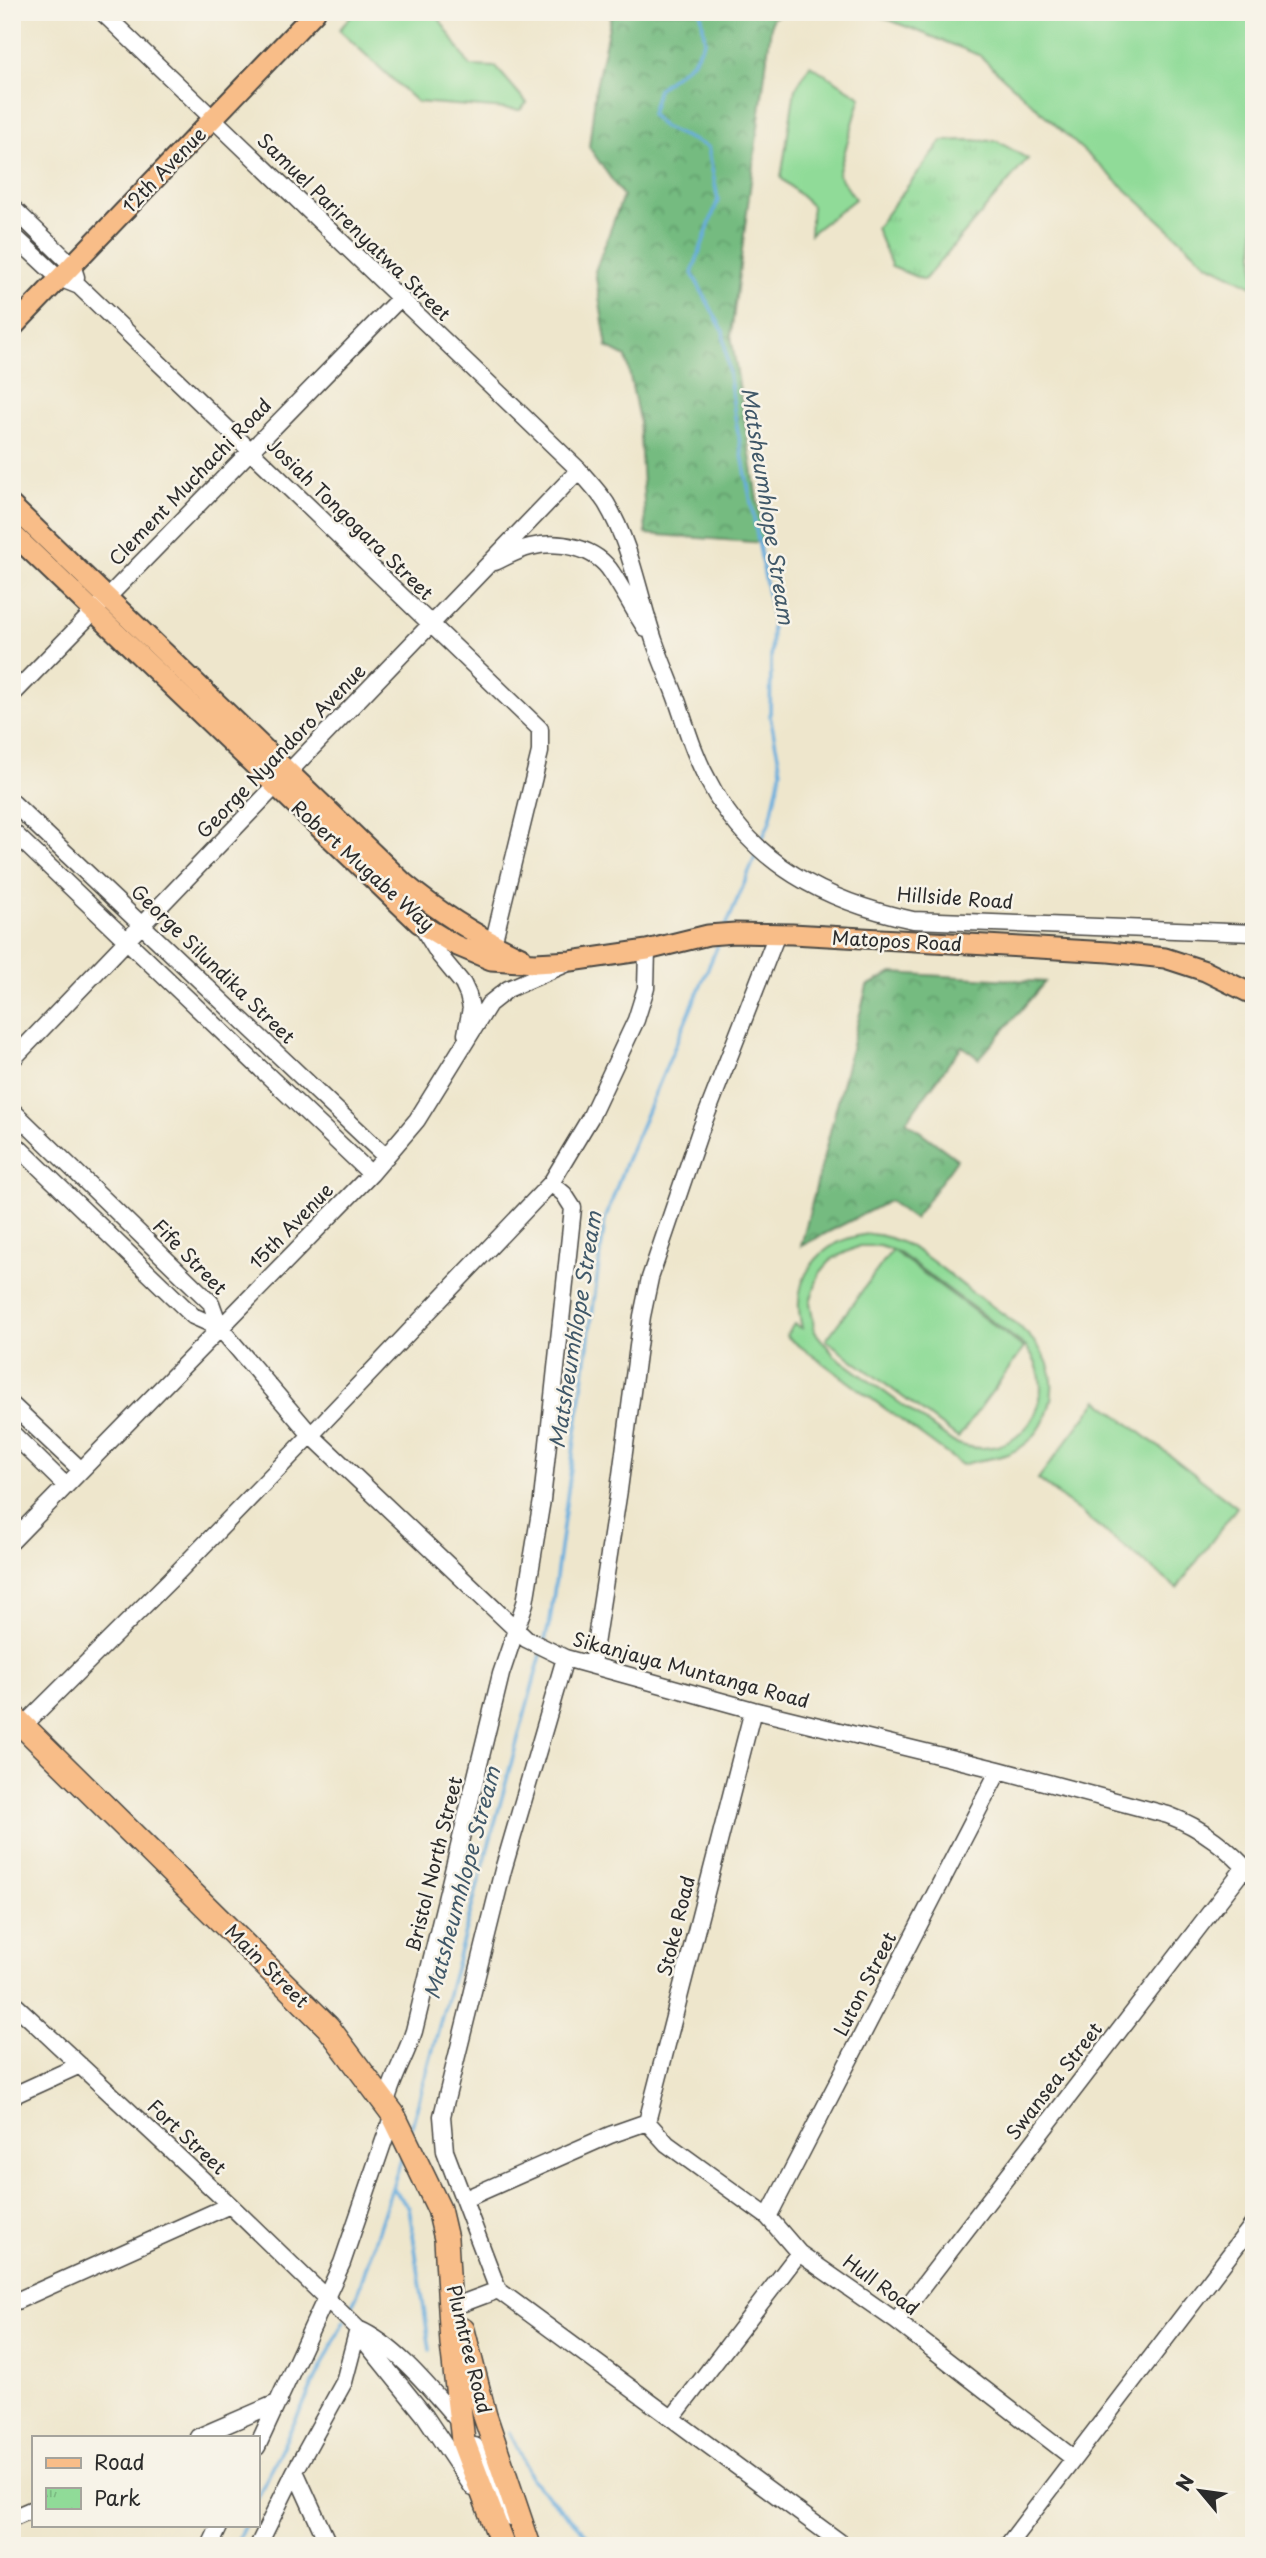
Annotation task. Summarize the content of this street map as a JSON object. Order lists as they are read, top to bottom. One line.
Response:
{"streets":{"highway":["Main Street","Plumtree Road"],"main road":["12th Avenue","Robert Mugabe Way","Matopos Road"],"street":["Samuel Parirenyatwa Street","Clement Muchachi Road","Josiah Tongogara Street","George Nyandoro Avenue","Hillside Road","George Silundika Street","15th Avenue","Fife Street","Sikanjaya Muntanga Road","Bristol North Street","Stoke Road","Luton Street","Swansea Street","Fort Street","Hull Road"]},"crossings":[["12th Avenue","Samuel Parirenyatwa Street"],["12th Avenue","Josiah Tongogara Street"],["Samuel Parirenyatwa Street","Clement Muchachi Road"],["Samuel Parirenyatwa Street","George Nyandoro Avenue"],["Samuel Parirenyatwa Street","Hillside Road"],["Clement Muchachi Road","Josiah Tongogara Street"],["Clement Muchachi Road","Robert Mugabe Way"],["Josiah Tongogara Street","George Nyandoro Avenue"],["Josiah Tongogara Street","Robert Mugabe Way"],["George Nyandoro Avenue","Robert Mugabe Way"],["George Nyandoro Avenue","Hillside Road"],["George Nyandoro Avenue","George Silundika Street"],["Robert Mugabe Way","Matopos Road"],["Robert Mugabe Way","15th Avenue"],["Matopos Road","15th Avenue"],["George Silundika Street","15th Avenue"],["15th Avenue","Fife Street"],["15th Avenue","Sikanjaya Muntanga Road"],["Fife Street","Sikanjaya Muntanga Road"],["Sikanjaya Muntanga Road","Bristol North Street"],["Sikanjaya Muntanga Road","Stoke Road"],["Sikanjaya Muntanga Road","Luton Street"],["Sikanjaya Muntanga Road","Swansea Street"],["Bristol North Street","Main Street"],["Bristol North Street","Fort Street"],["Stoke Road","Hull Road"],["Main Street","Plumtree Road"],["Luton Street","Hull Road"],["Swansea Street","Hull Road"]],"water":["Matsheumhlope Stream"],"legend":["Road","Park"],"north":"top left"}
